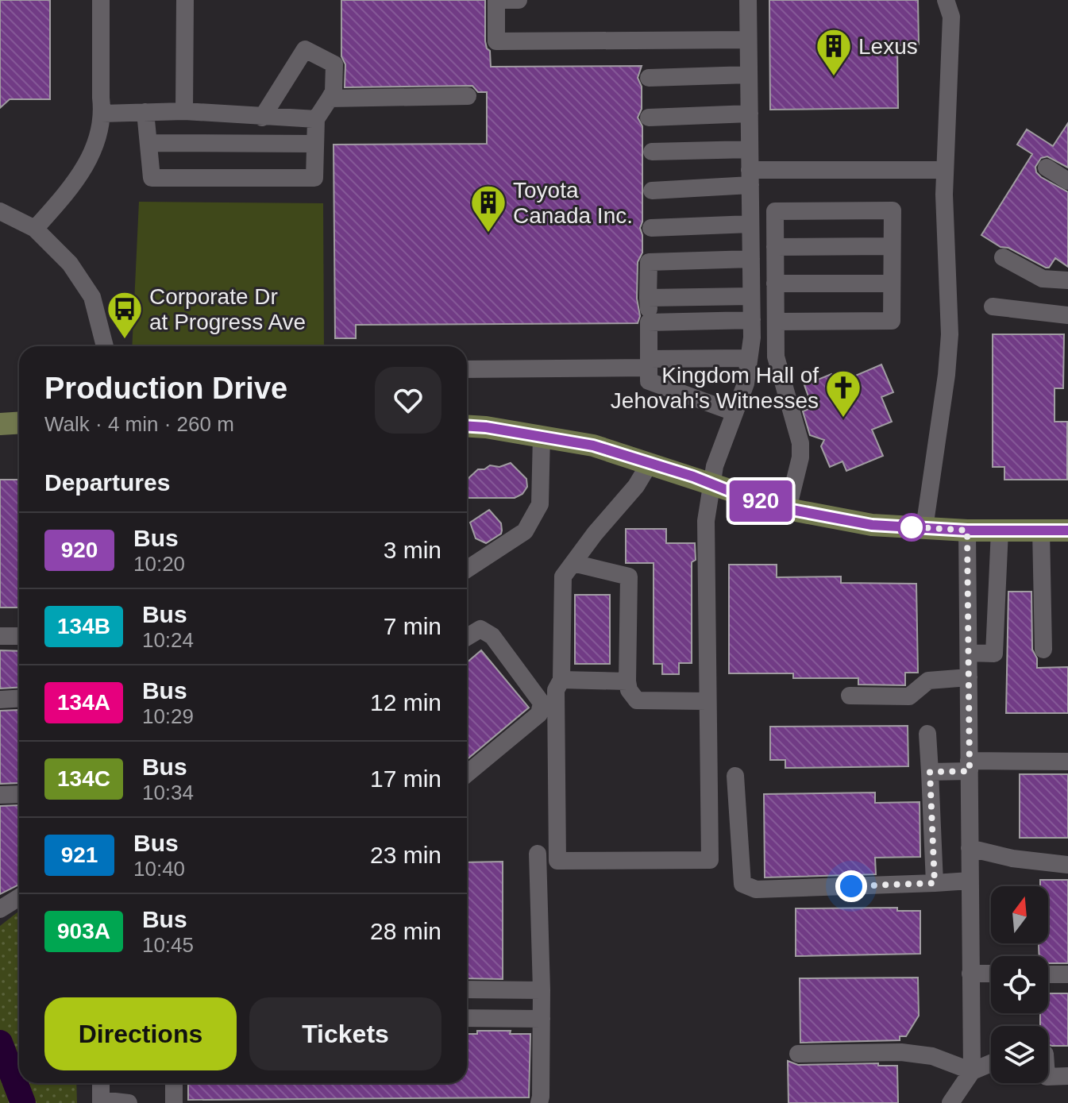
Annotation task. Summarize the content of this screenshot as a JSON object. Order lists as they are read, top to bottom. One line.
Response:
{"places":{"building":["Lexus","Toyota Canada Inc."],"bus stop":["Corporate Dr at Progress Ave"],"church":["Kingdom Hall of Jehovah's Witnesses"]},"lines":["bus line 920"],"north":"top","page":{"on_map":"920","heading":[["Production Drive","Walk · 4 min · 260 m"],"Departures"],"list":[{"mark":"920","name":"Bus","note":"10:20","value":"3 min"},{"mark":"134B","name":"Bus","note":"10:24","value":"7 min"},{"mark":"134A","name":"Bus","note":"10:29","value":"12 min"},{"mark":"134C","name":"Bus","note":"10:34","value":"17 min"},{"mark":"921","name":"Bus","note":"10:40","value":"23 min"},{"mark":"903A","name":"Bus","note":"10:45","value":"28 min"}],"buttons":["Directions","Tickets"]}}
